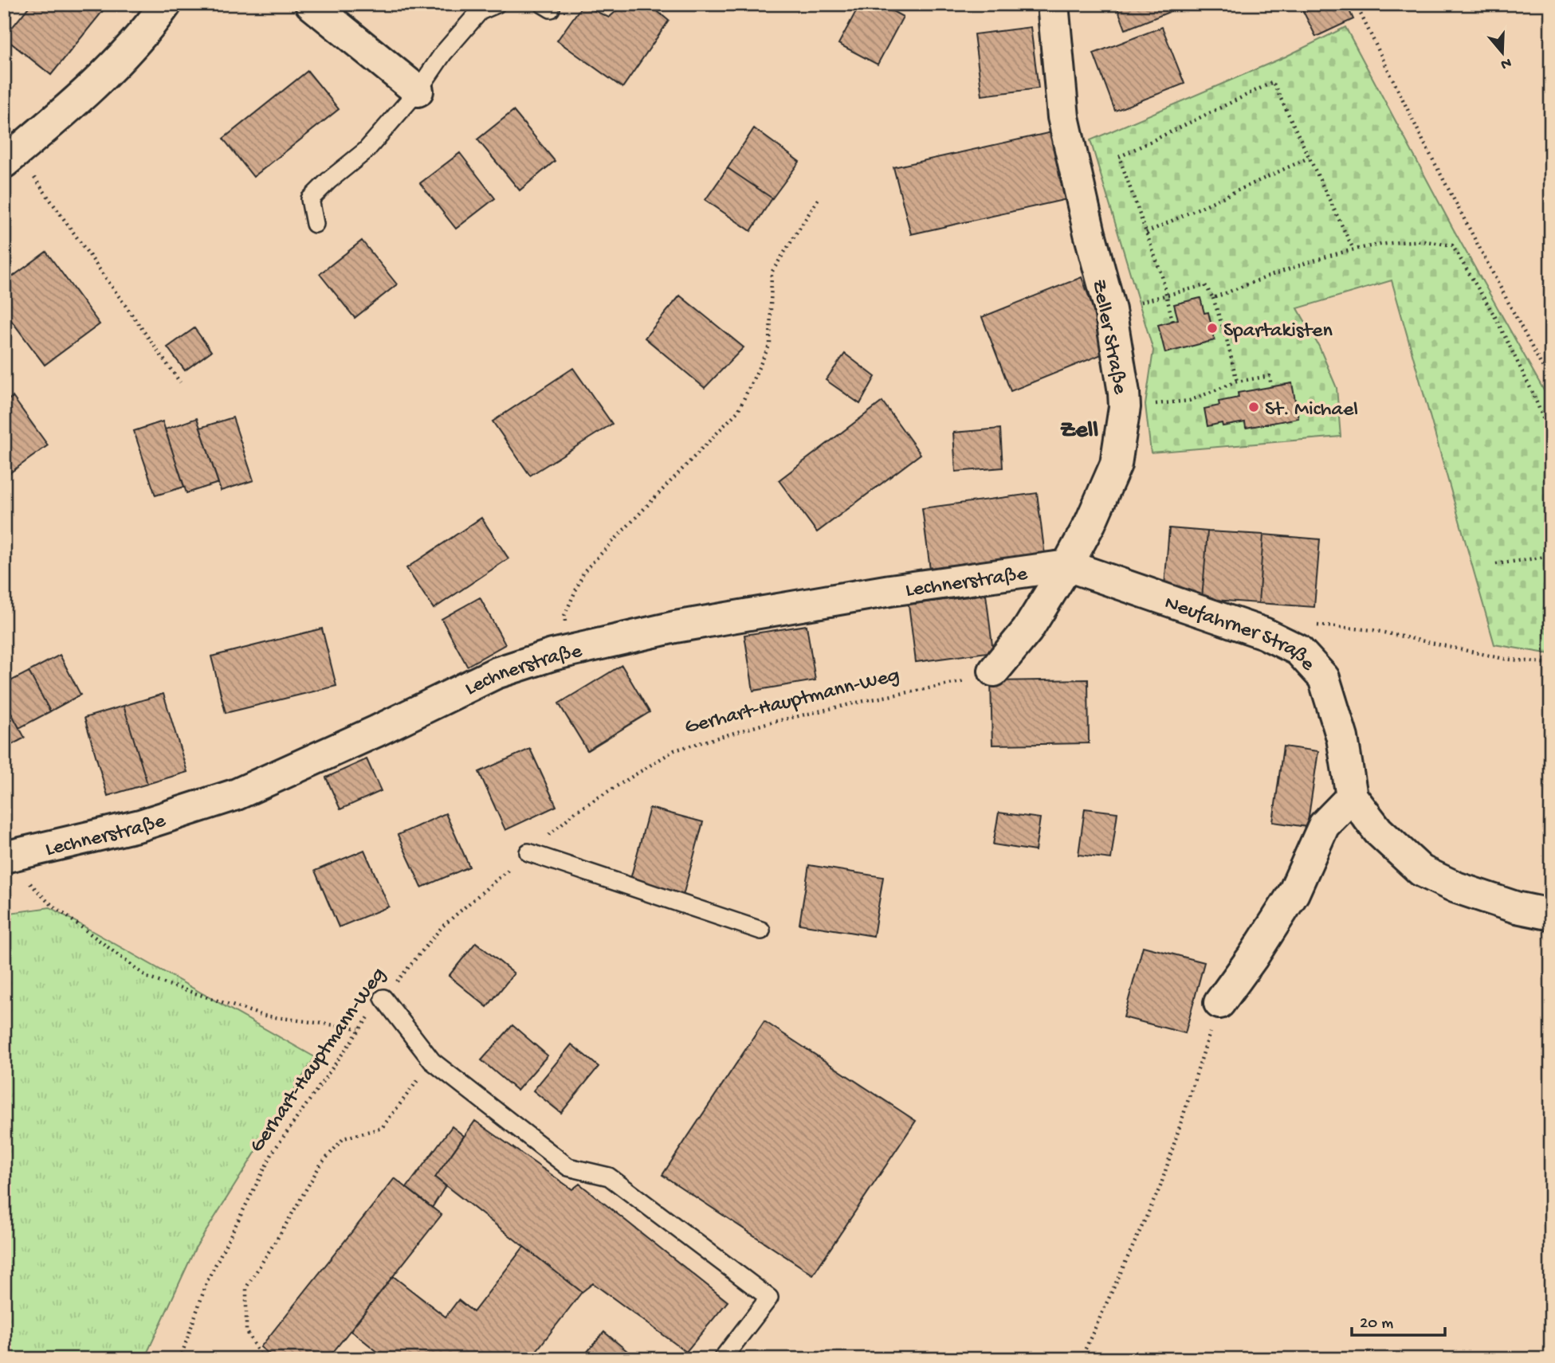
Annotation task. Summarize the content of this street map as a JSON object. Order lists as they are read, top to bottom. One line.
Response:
{"streets":{"street":["Zeller Straße","Lechnerstraße","Neufahrner Straße"],"path":["Gerhart-Hauptmann-Weg"]},"crossings":[["Zeller Straße","Lechnerstraße"],["Zeller Straße","Neufahrner Straße"],["Zeller Straße","Gerhart-Hauptmann-Weg"],["Lechnerstraße","Neufahrner Straße"]],"districts":["Zell"],"places":["Spartakisten","St. Michael"],"scale_bar":"20 m","north":"bottom"}
